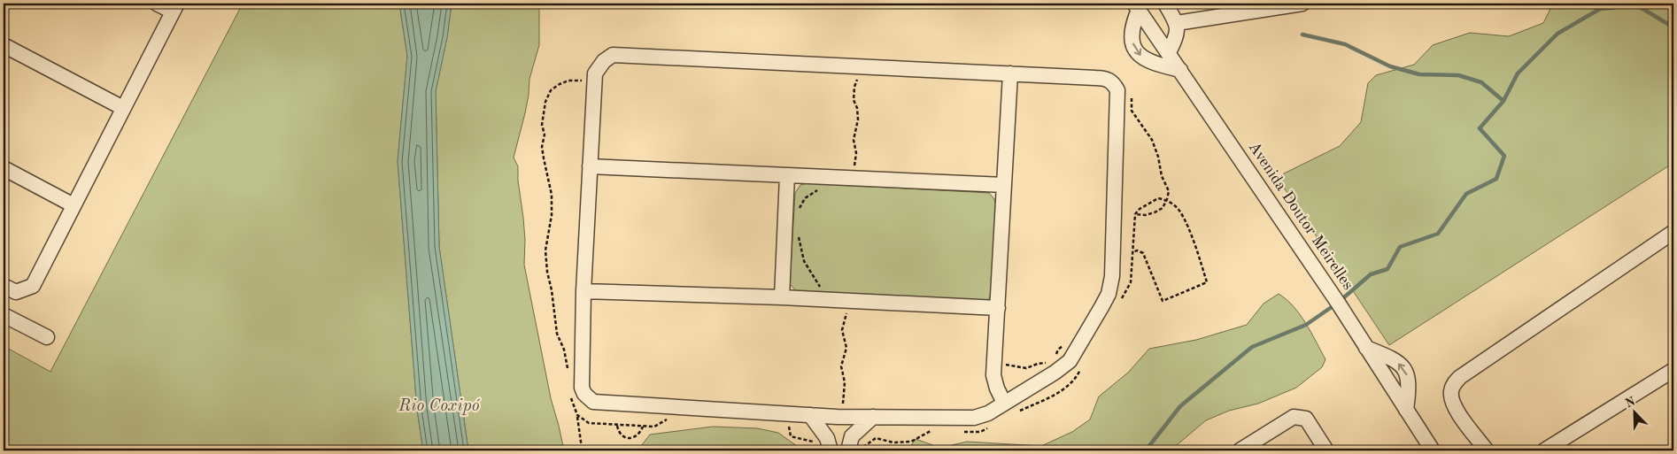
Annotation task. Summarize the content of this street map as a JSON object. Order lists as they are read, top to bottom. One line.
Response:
{"streets":{"street":["Avenida Doutor Meirelles"]},"water":["Rio Coxipó"],"north":"top left"}
